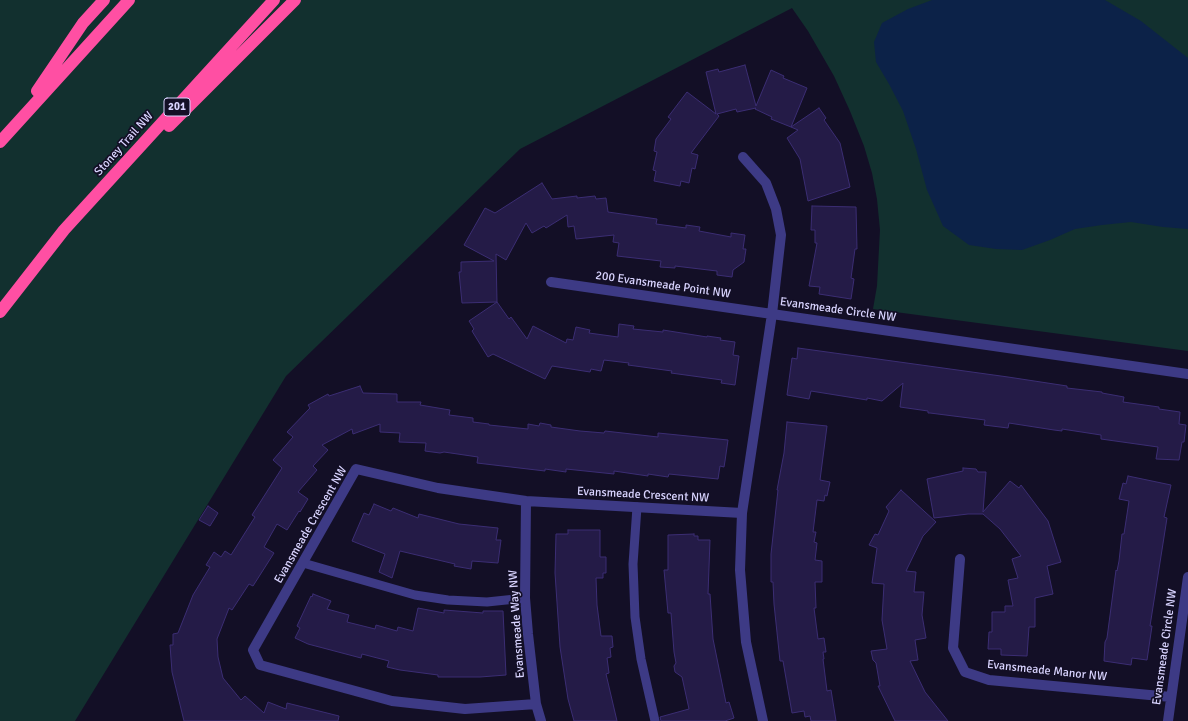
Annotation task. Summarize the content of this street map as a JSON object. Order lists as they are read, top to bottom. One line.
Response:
{"streets":{"highway":["201","Stoney Trail NW"],"street":["200 Evansmeade Point NW","Evansmeade Circle NW","Evansmeade Crescent NW","Evansmeade Way NW","Evansmeade Manor NW"]},"crossings":[["200 Evansmeade Point NW","Evansmeade Circle NW"],["Evansmeade Circle NW","Evansmeade Crescent NW"],["Evansmeade Circle NW","Evansmeade Manor NW"],["Evansmeade Crescent NW","Evansmeade Way NW"]]}
